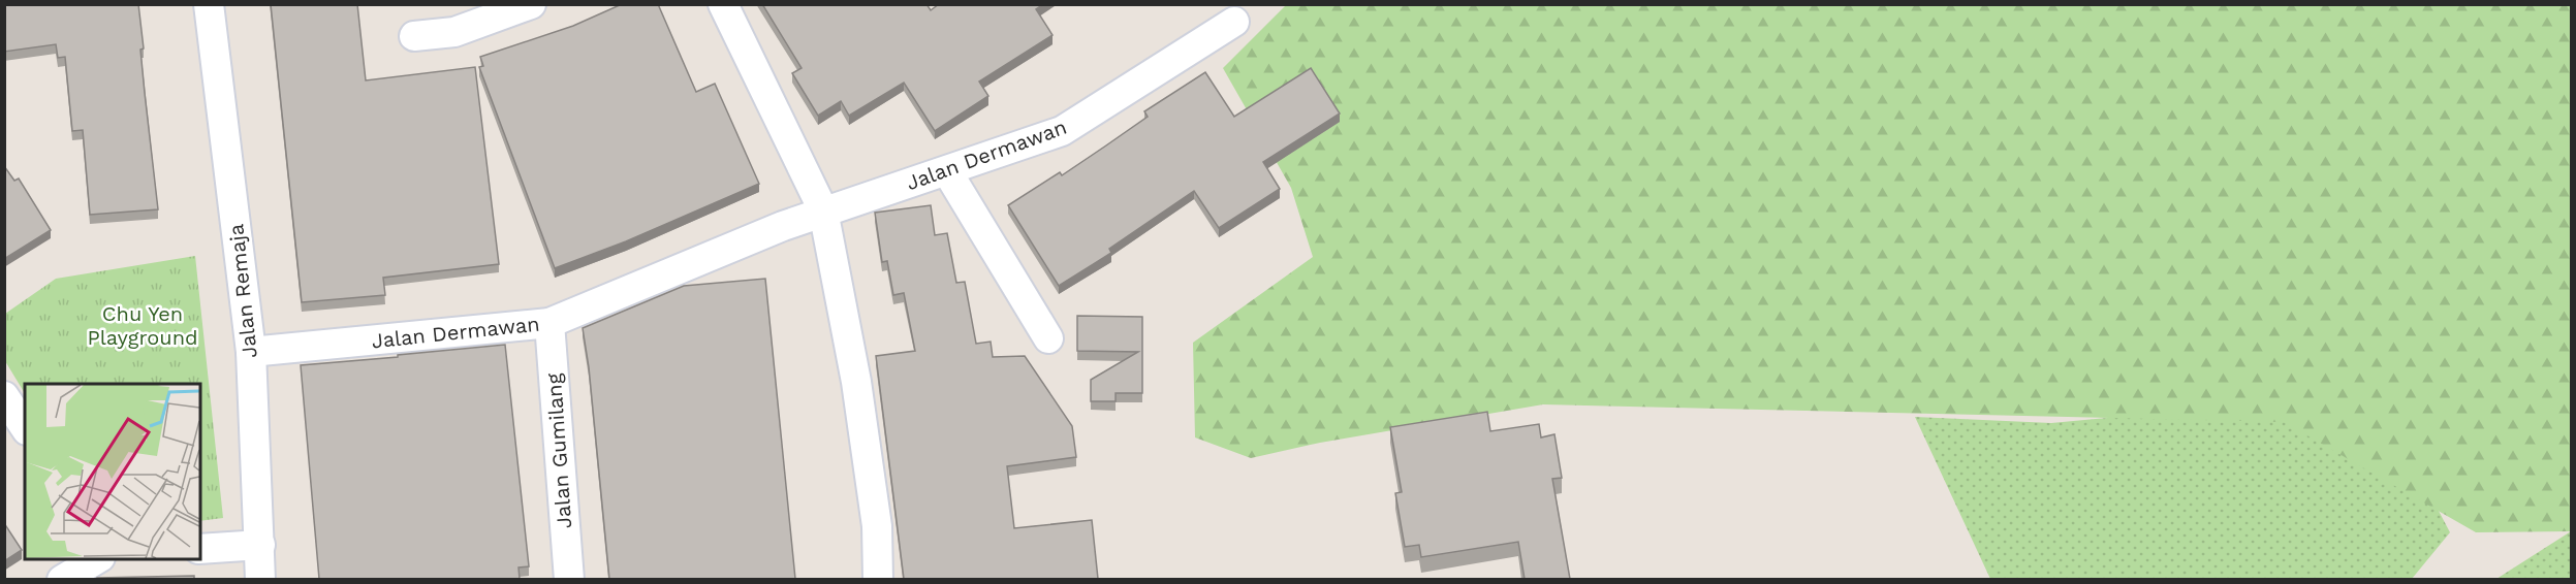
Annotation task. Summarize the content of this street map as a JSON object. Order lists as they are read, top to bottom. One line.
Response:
{"streets":{"street":["Jalan Dermawan","Jalan Remaja","Jalan Gumilang"]},"crossings":[["Jalan Dermawan","Jalan Remaja"],["Jalan Dermawan","Jalan Gumilang"]],"parks":["Chu Yen Playground"]}
